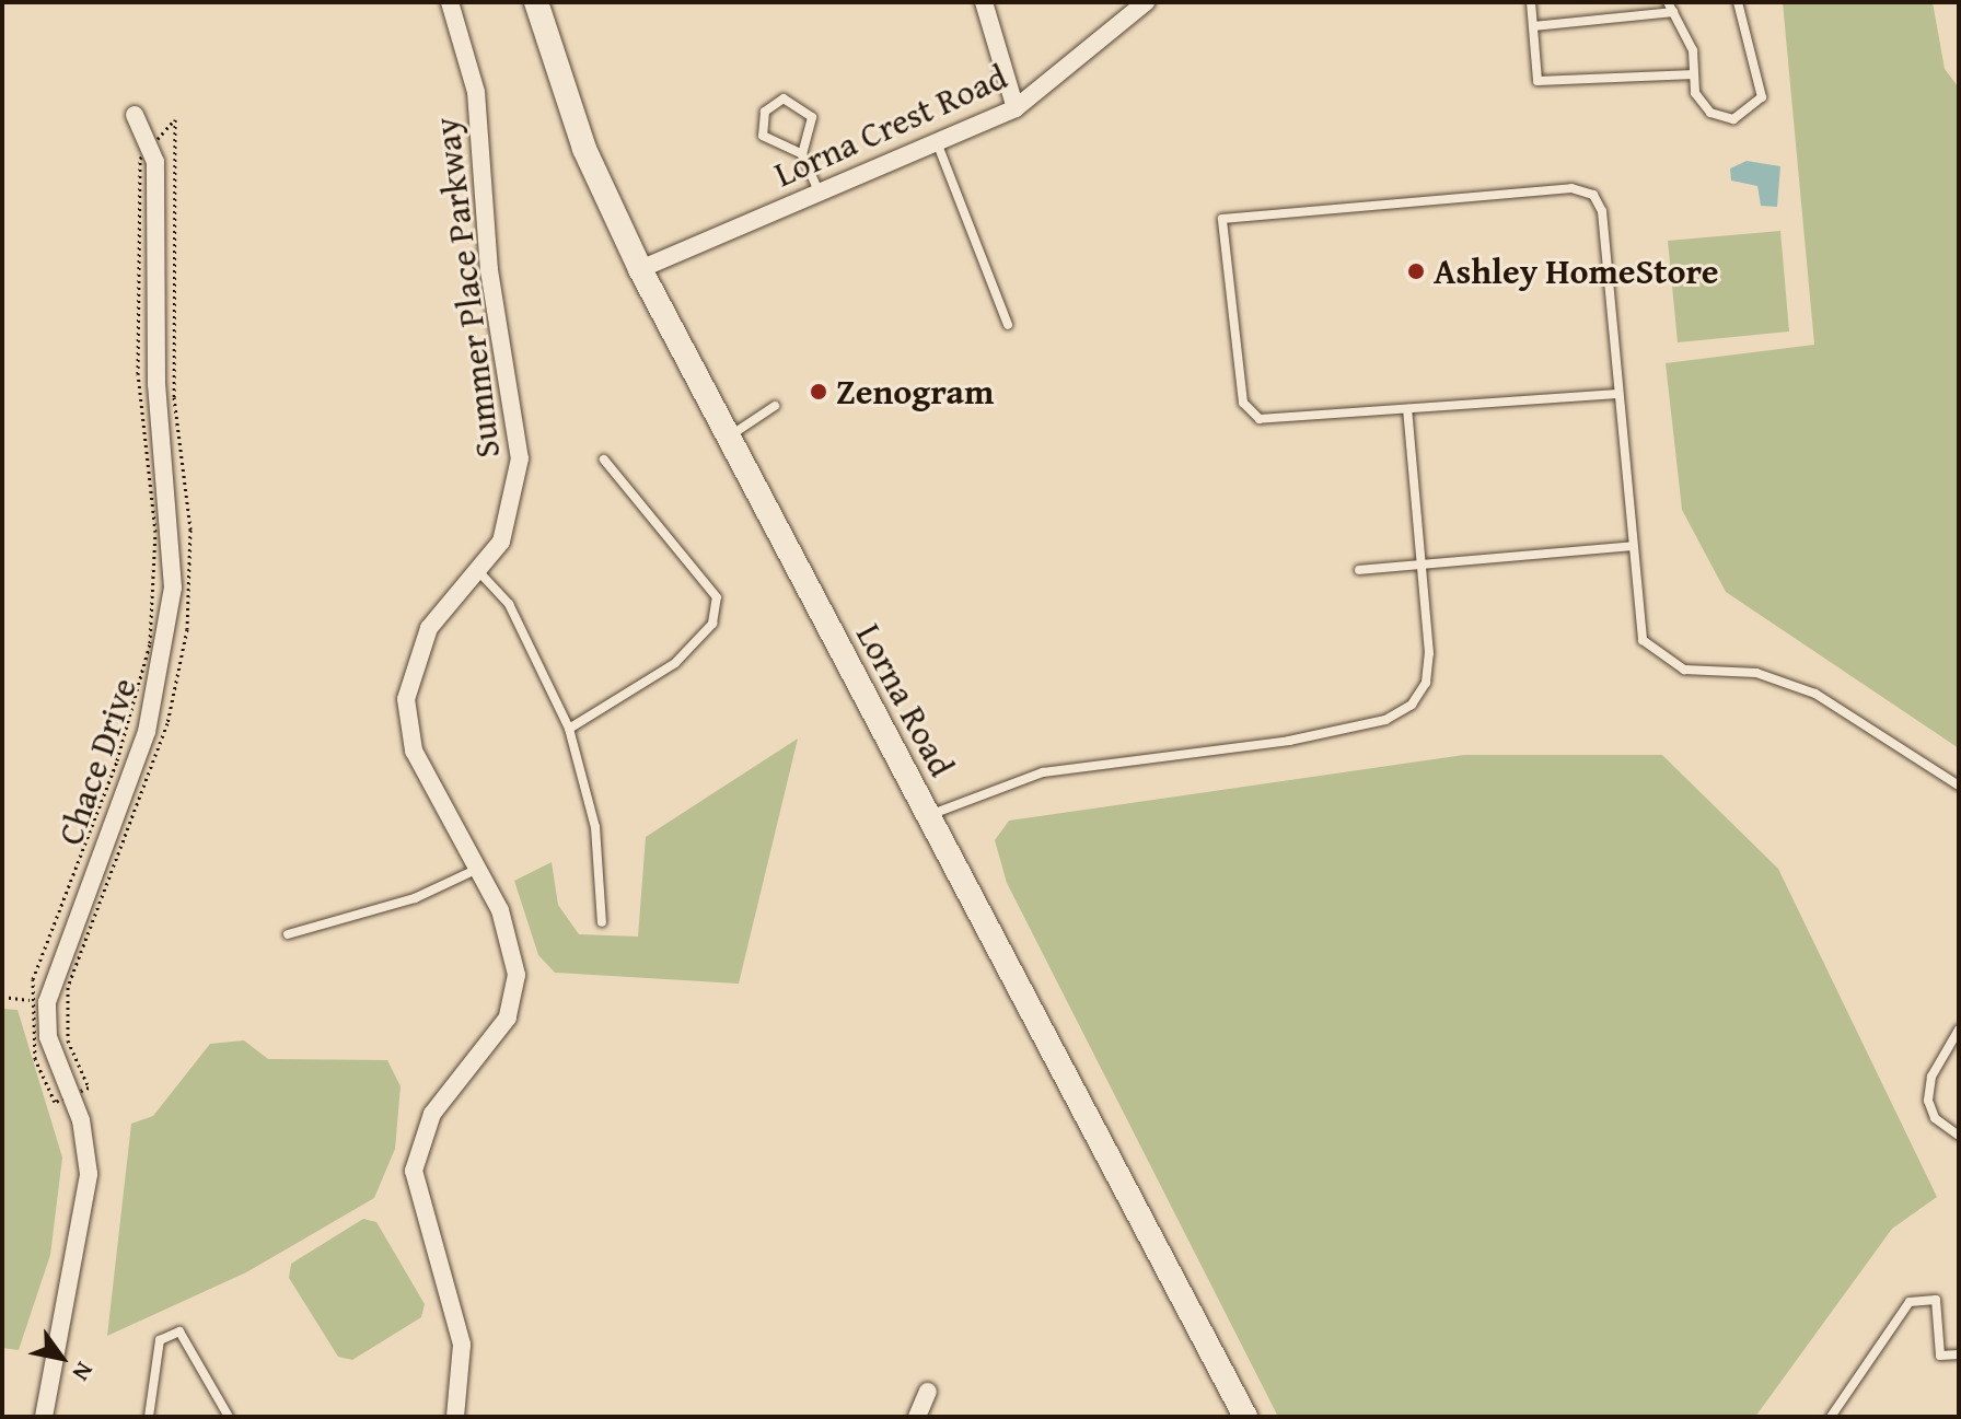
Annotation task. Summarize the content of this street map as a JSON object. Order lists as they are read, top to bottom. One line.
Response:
{"streets":{"street":["Lorna Crest Road","Summer Place Parkway","Lorna Road","Chace Drive"]},"crossings":[["Lorna Crest Road","Lorna Road"]],"places":["Ashley HomeStore","Zenogram"],"north":"bottom right"}
